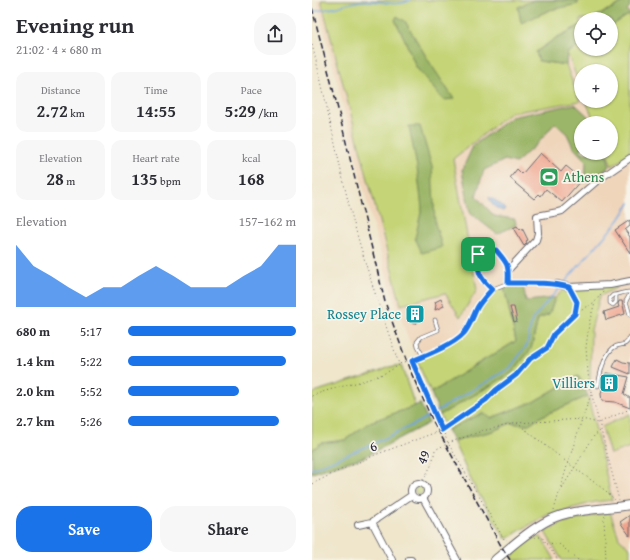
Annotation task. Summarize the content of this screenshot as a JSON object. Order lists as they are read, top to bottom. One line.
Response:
{"streets":{"path":["6","49"]},"places":{"sports":["Athens"],"building":["Rossey Place","Villiers"]},"page":{"heading":["Evening run","21:02 · 4 × 680 m"],"map_buttons":["+","−"],"stats":[["Distance","2.72 km"],["Time","14:55"],["Pace","5:29 /km"],["Elevation","28 m"],["Heart rate","135 bpm"],["kcal","168"]],"chart":["Elevation","157–162 m"],"list":[{"name":"680 m","note":"5:17"},{"name":"1.4 km","note":"5:22"},{"name":"2.0 km","note":"5:52"},{"name":"2.7 km","note":"5:26"}],"buttons":["Save","Share"]}}
